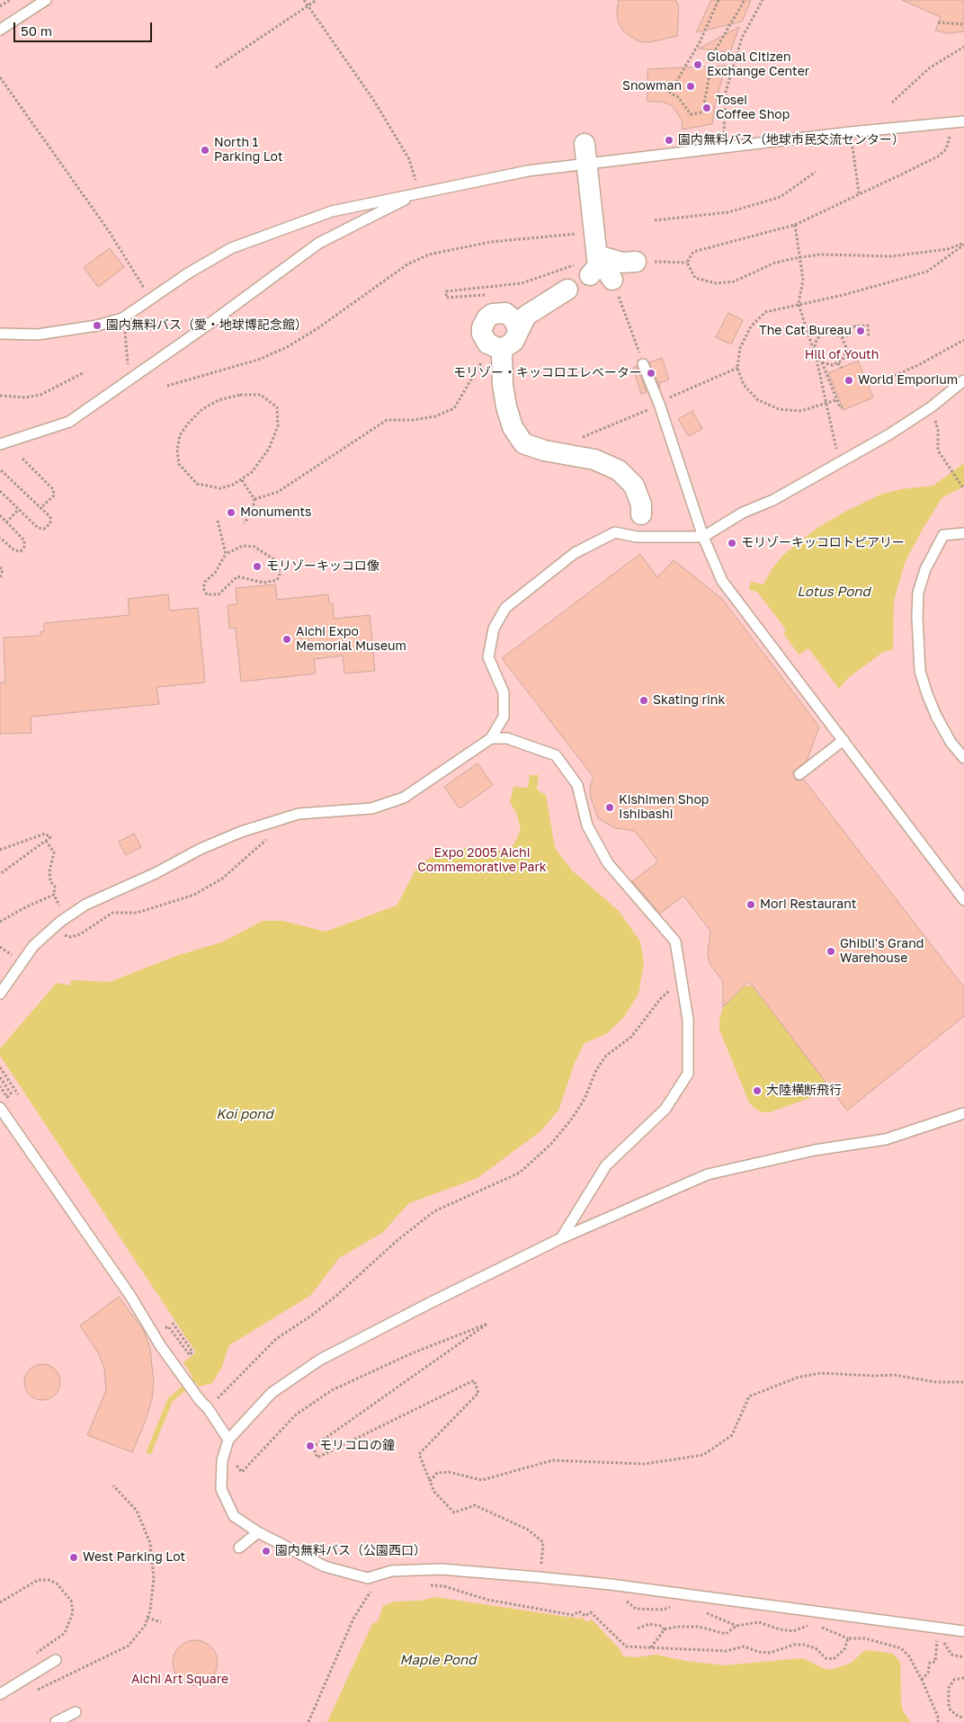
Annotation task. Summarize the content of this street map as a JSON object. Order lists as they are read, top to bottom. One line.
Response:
{"water":["Lotus Pond","Koi pond","Maple Pond"],"parks":["Hill of Youth","Expo 2005 Aichi Commemorative Park","Aichi Art Square"],"places":["Global Citizen Exchange Center","Snowman","Tosei Coffee Shop","園内無料バス（地球市民交流センター）","North 1 Parking Lot","園内無料バス（愛・地球博記念館）","The Cat Bureau","モリゾー・キッコロエレベーター","World Emporium","Monuments","モリゾーキッコロトピアリー","モリゾーキッコロ像","Aichi Expo Memorial Museum","Skating rink","Kishimen Shop Ishibashi","Mori Restaurant","Ghibli's Grand Warehouse","大陸横断飛行","モリコロの鐘","園内無料バス（公園西口）","West Parking Lot"],"scale_bar":"50 m"}
